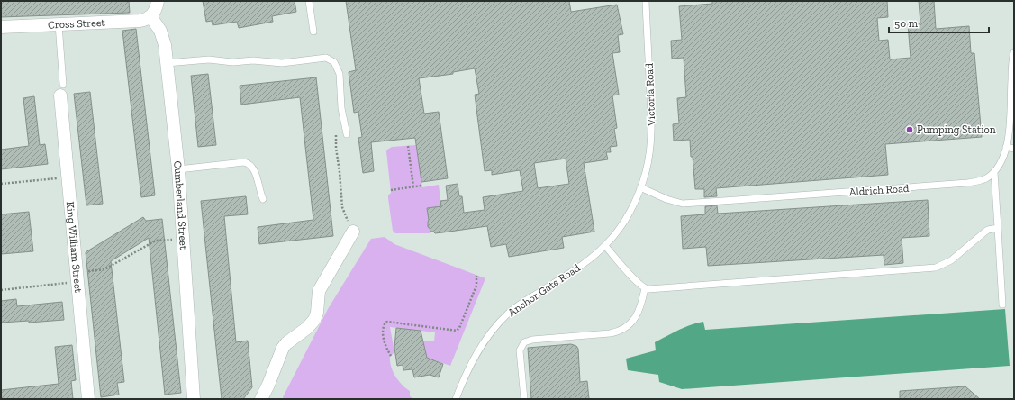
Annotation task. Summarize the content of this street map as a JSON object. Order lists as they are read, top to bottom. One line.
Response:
{"streets":{"street":["Cross Street","Cumberland Street","King William Street"],"lane":["Victoria Road","Aldrich Road","Anchor Gate Road"]},"crossings":[["Cross Street","Cumberland Street"],["Victoria Road","Aldrich Road"],["Victoria Road","Anchor Gate Road"],["Aldrich Road","Anchor Gate Road"]],"places":["Pumping Station"],"scale_bar":"50 m"}
